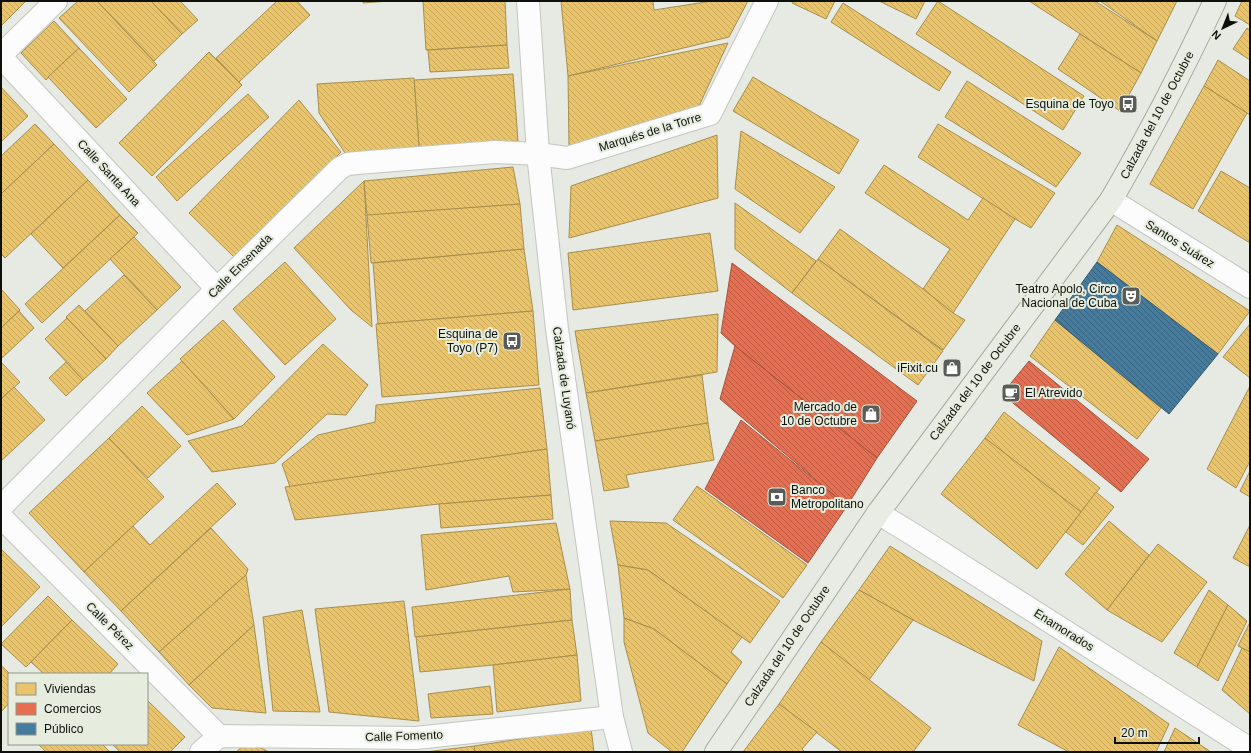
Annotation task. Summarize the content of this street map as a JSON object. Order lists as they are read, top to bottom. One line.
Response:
{"streets":{"main road":["Calzada del 10 de Octubre"],"street":["Marqués de la Torre","Calle Santa Ana","Santos Suárez","Calle Ensenada","Calzada de Luyanó","Calle Pérez","Enamorados","Calle Fomento"]},"crossings":[["Calzada del 10 de Octubre","Santos Suárez"],["Calzada del 10 de Octubre","Enamorados"],["Marqués de la Torre","Calle Ensenada"],["Marqués de la Torre","Calzada de Luyanó"],["Calle Santa Ana","Calle Ensenada"],["Calle Ensenada","Calzada de Luyanó"],["Calzada de Luyanó","Calle Fomento"],["Calle Pérez","Calle Fomento"]],"places":{"bus stop":["Esquina de Toyo","Esquina de Toyo (P7)"],"theatre":["Teatro Apolo, Circo Nacional de Cuba"],"shop":["iFixit.cu","Mercado de 10 de Octubre"],"cafe":["El Atrevido"],"bank":["Banco Metropolitano"]},"legend":["Viviendas","Comercios","Público"],"scale_bar":"20 m","north":"bottom left"}
